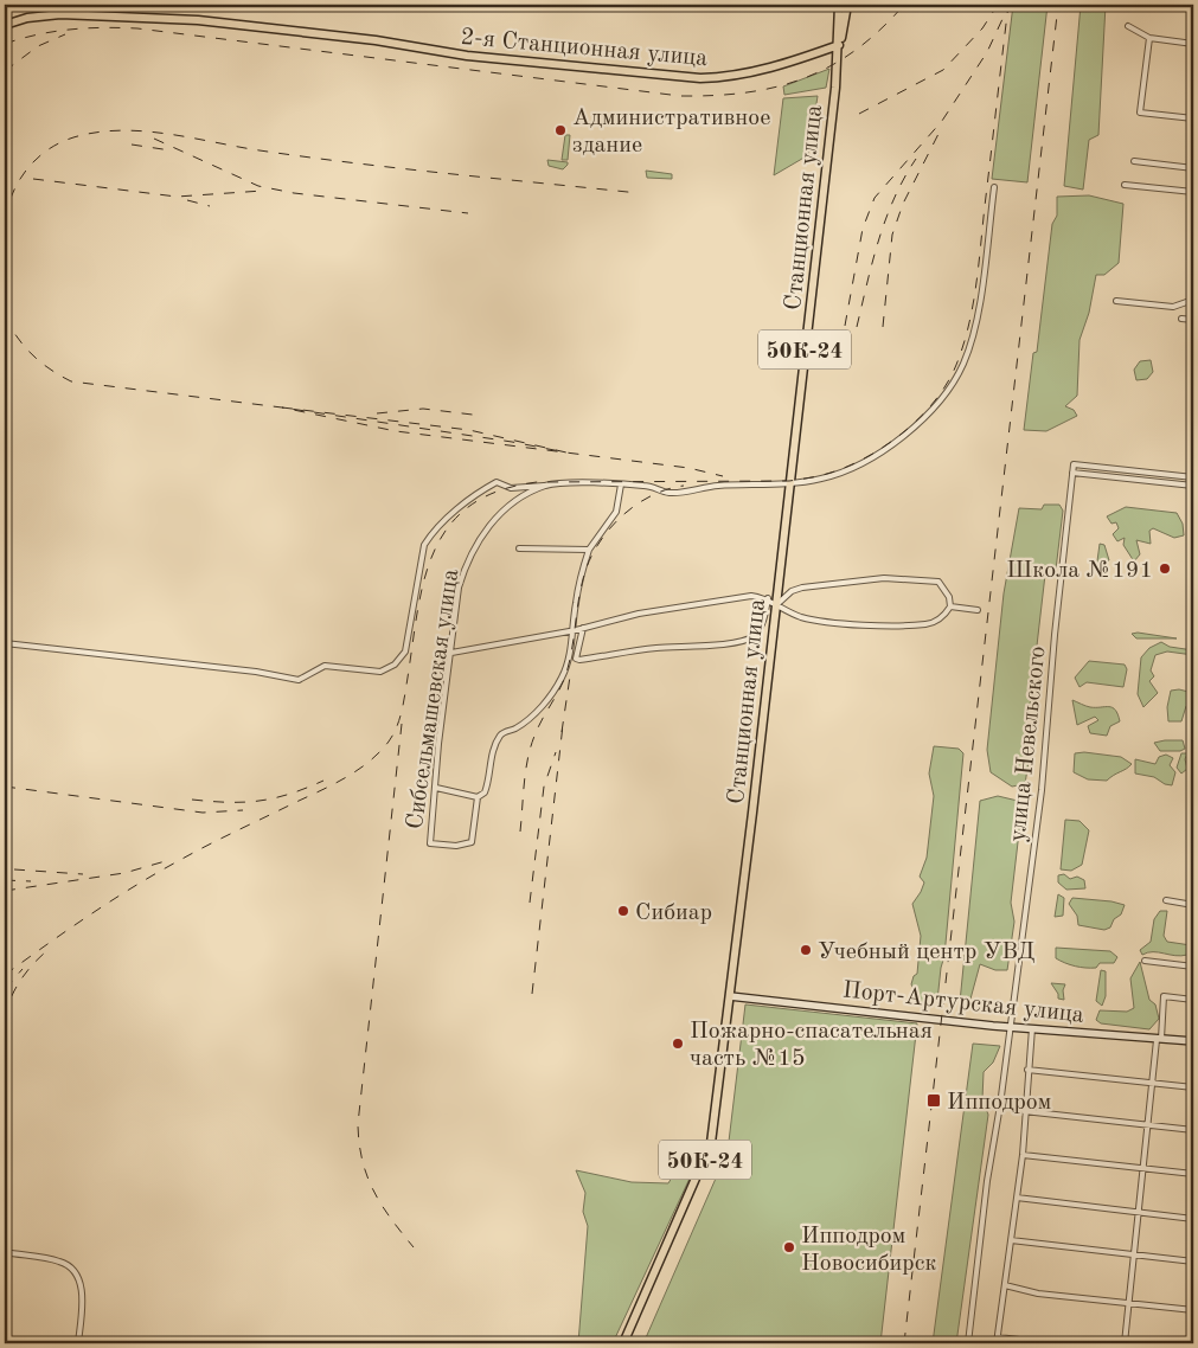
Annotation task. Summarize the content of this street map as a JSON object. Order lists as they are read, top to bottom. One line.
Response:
{"streets":{"main road":["2-я Станционная улица","Станционная улица","50К-24"],"street":["Сибсельмашевская улица","улица Невельского","Порт-Артурская улица"]},"crossings":[["2-я Станционная улица","Станционная улица"],["Станционная улица","Сибсельмашевская улица"],["Станционная улица","Порт-Артурская улица"],["улица Невельского","Порт-Артурская улица"]],"places":{"other":["Административное здание","Школа №191","Сибиар","Учебный центр УВД","Пожарно-спасательная часть №15","Ипподром Новосибирск"],"transit":["Ипподром"]}}
